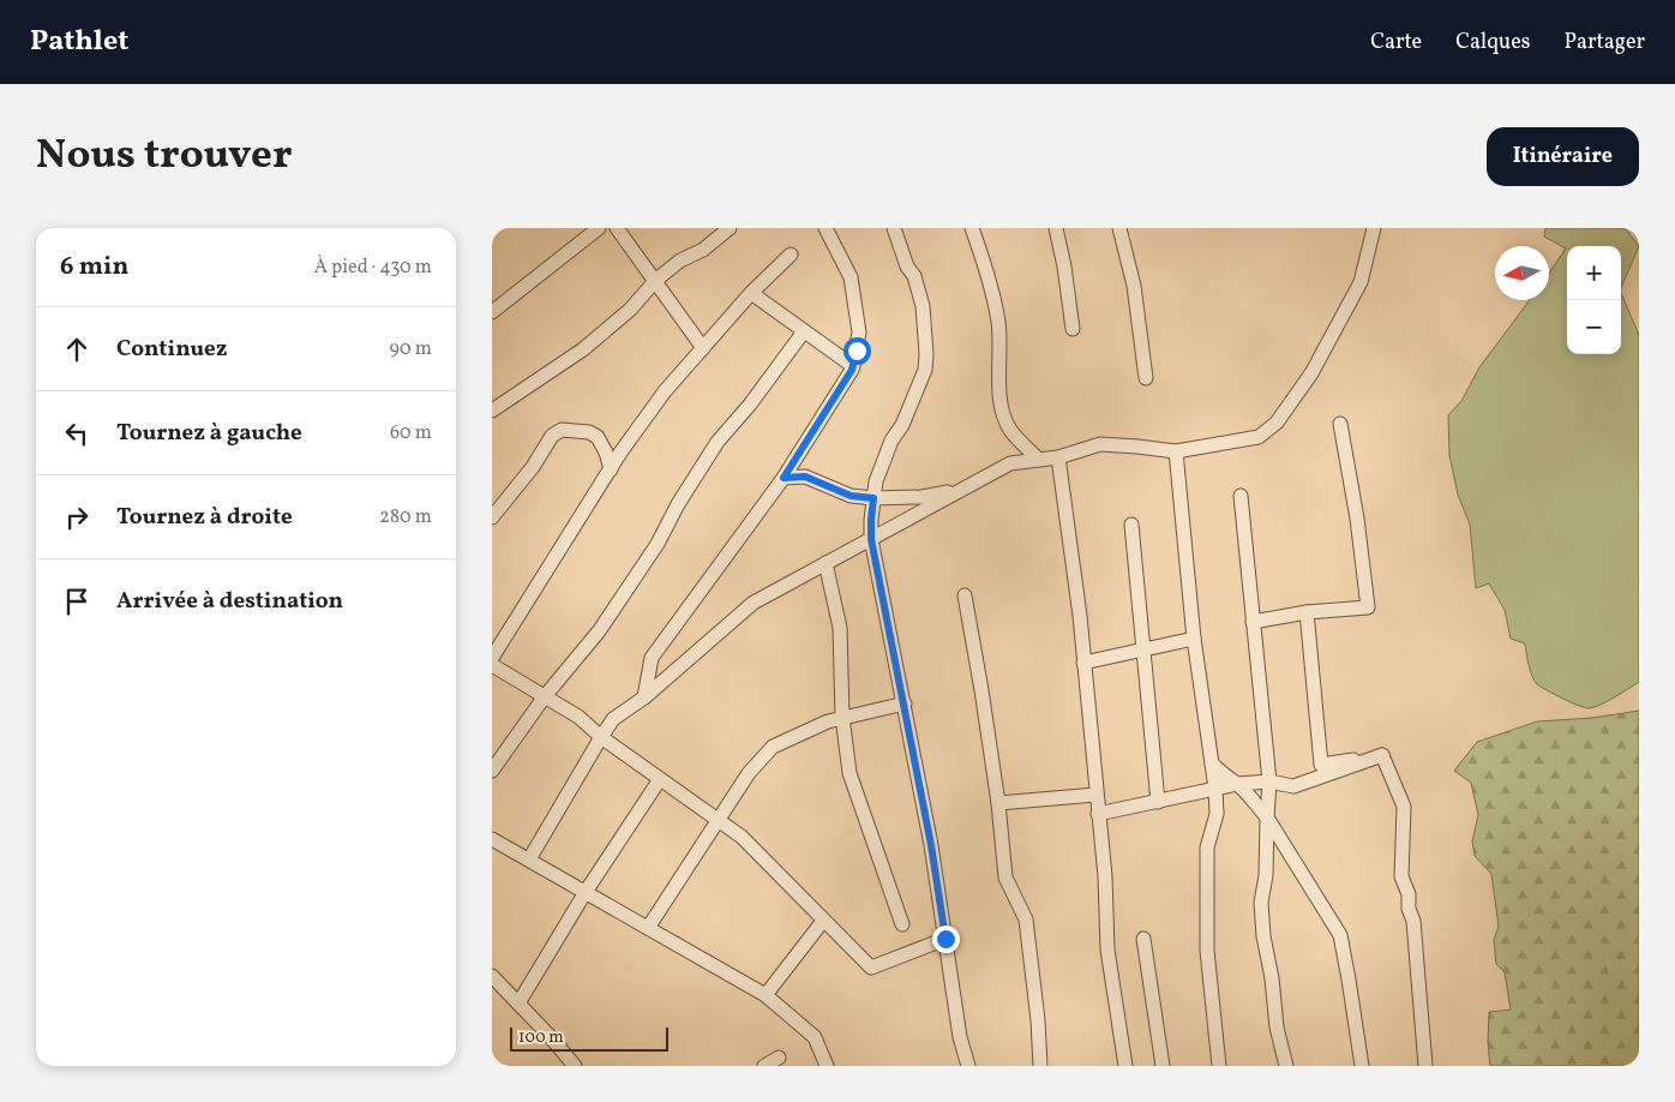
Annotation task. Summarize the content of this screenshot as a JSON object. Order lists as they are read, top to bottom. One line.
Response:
{"scale_bar":"100 m","north":"left","page":{"header":"Pathlet","nav":["Carte","Calques","Partager"],"title":"Nous trouver","buttons":"Itinéraire","heading":["6 min","À pied · 430 m"],"map_buttons":["+","−"],"list":[["Continuez","90 m"],["Tournez à gauche","60 m"],["Tournez à droite","280 m"],"Arrivée à destination"],"scale":"100 m"}}
